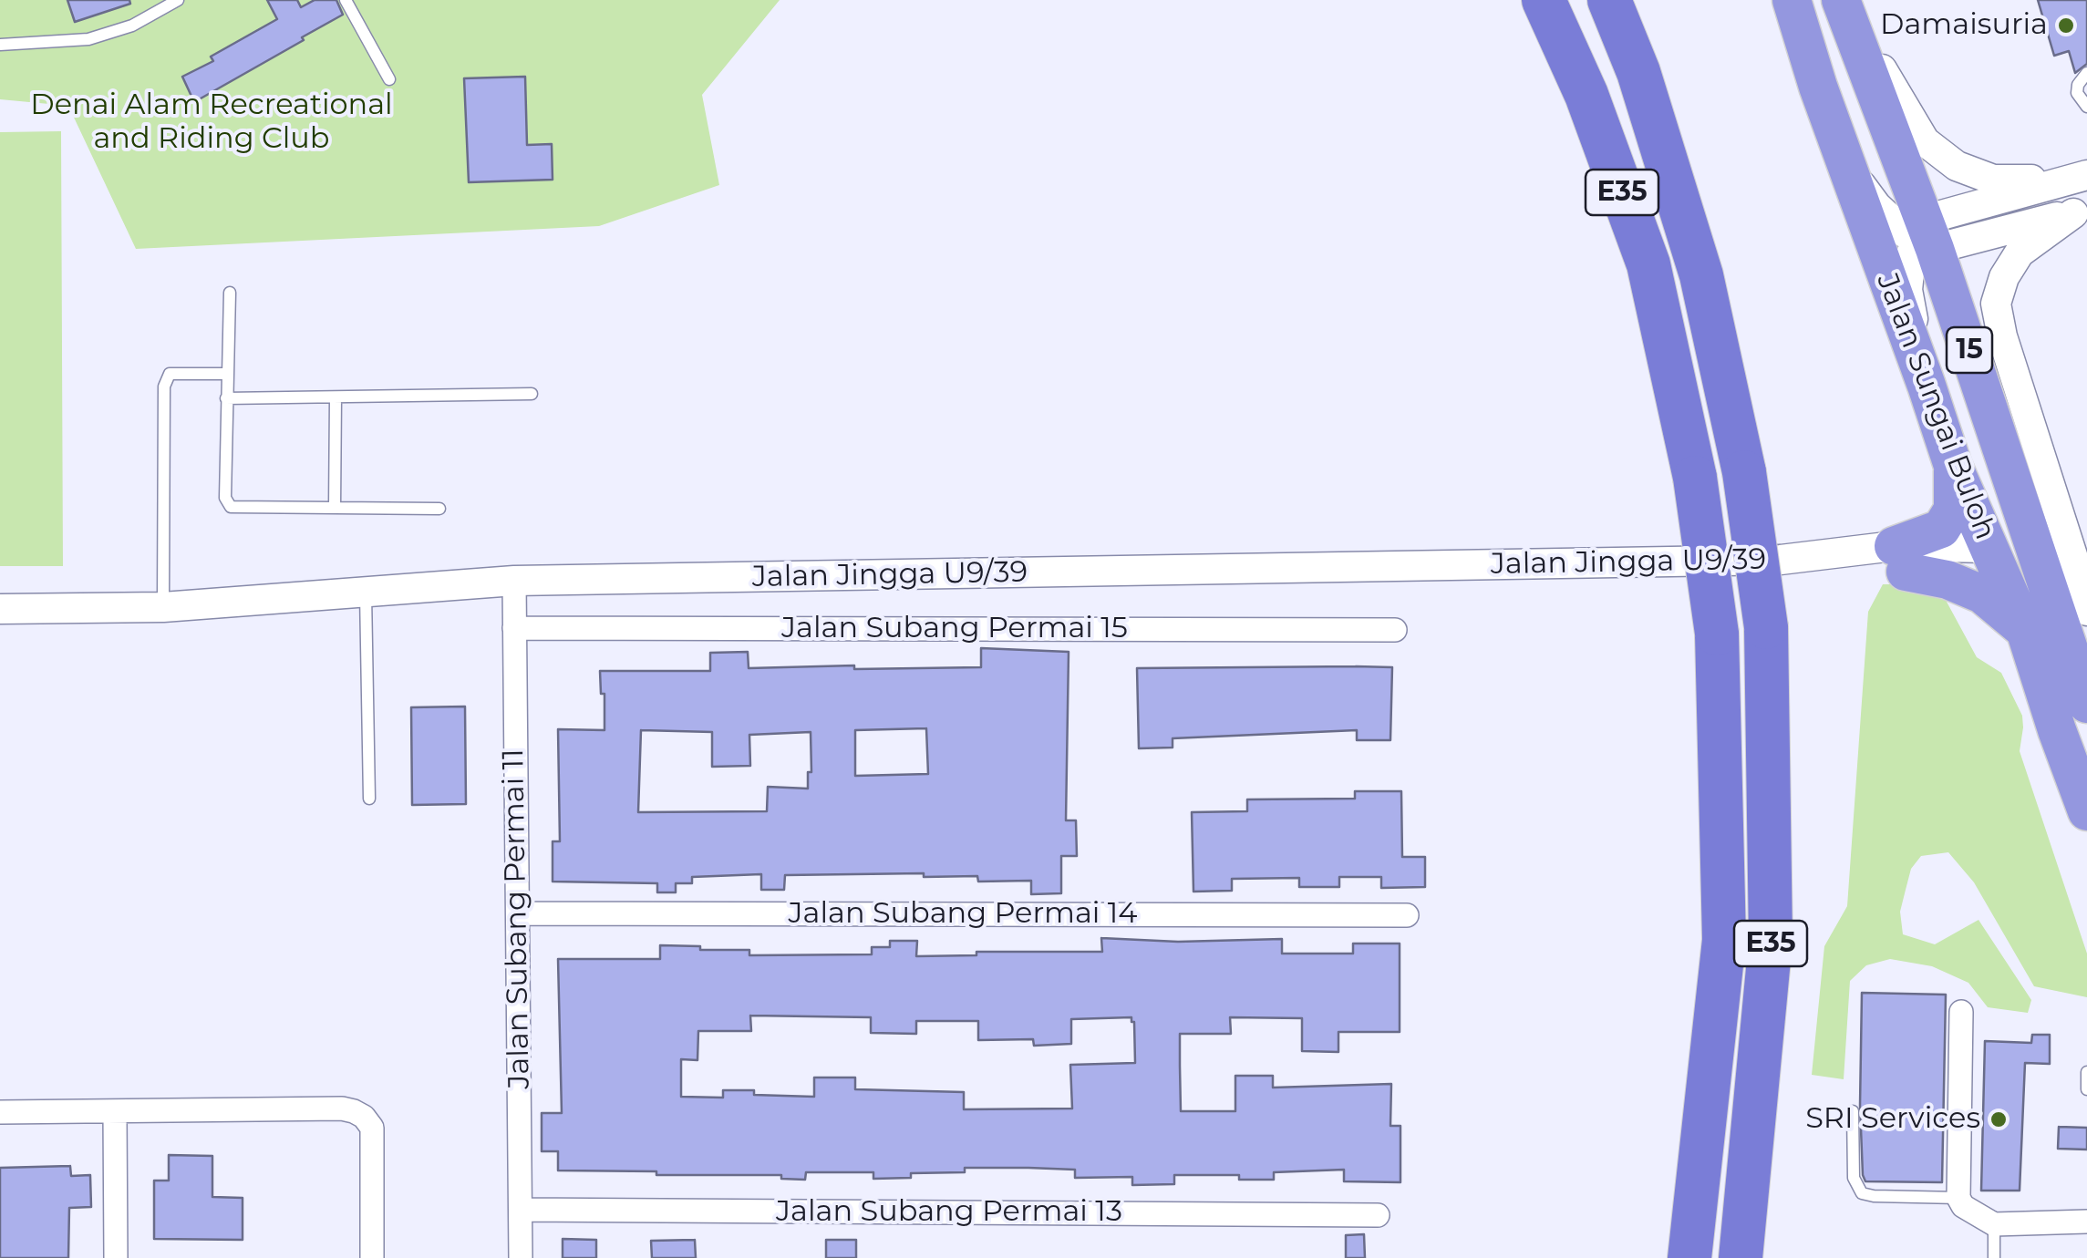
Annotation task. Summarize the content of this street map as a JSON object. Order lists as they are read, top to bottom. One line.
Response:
{"streets":{"highway":["E35","15","Jalan Sungai Buloh"],"street":["Jalan Jingga U9/39","Jalan Subang Permai 15","Jalan Subang Permai 14","Jalan Subang Permai 11","Jalan Subang Permai 13"]},"crossings":[["Jalan Sungai Buloh","Jalan Jingga U9/39"],["Jalan Jingga U9/39","Jalan Subang Permai 11"],["Jalan Subang Permai 15","Jalan Subang Permai 11"],["Jalan Subang Permai 14","Jalan Subang Permai 11"],["Jalan Subang Permai 11","Jalan Subang Permai 13"]],"parks":["Denai Alam Recreational and Riding Club"],"places":["Damaisuria","SRI Services"]}
